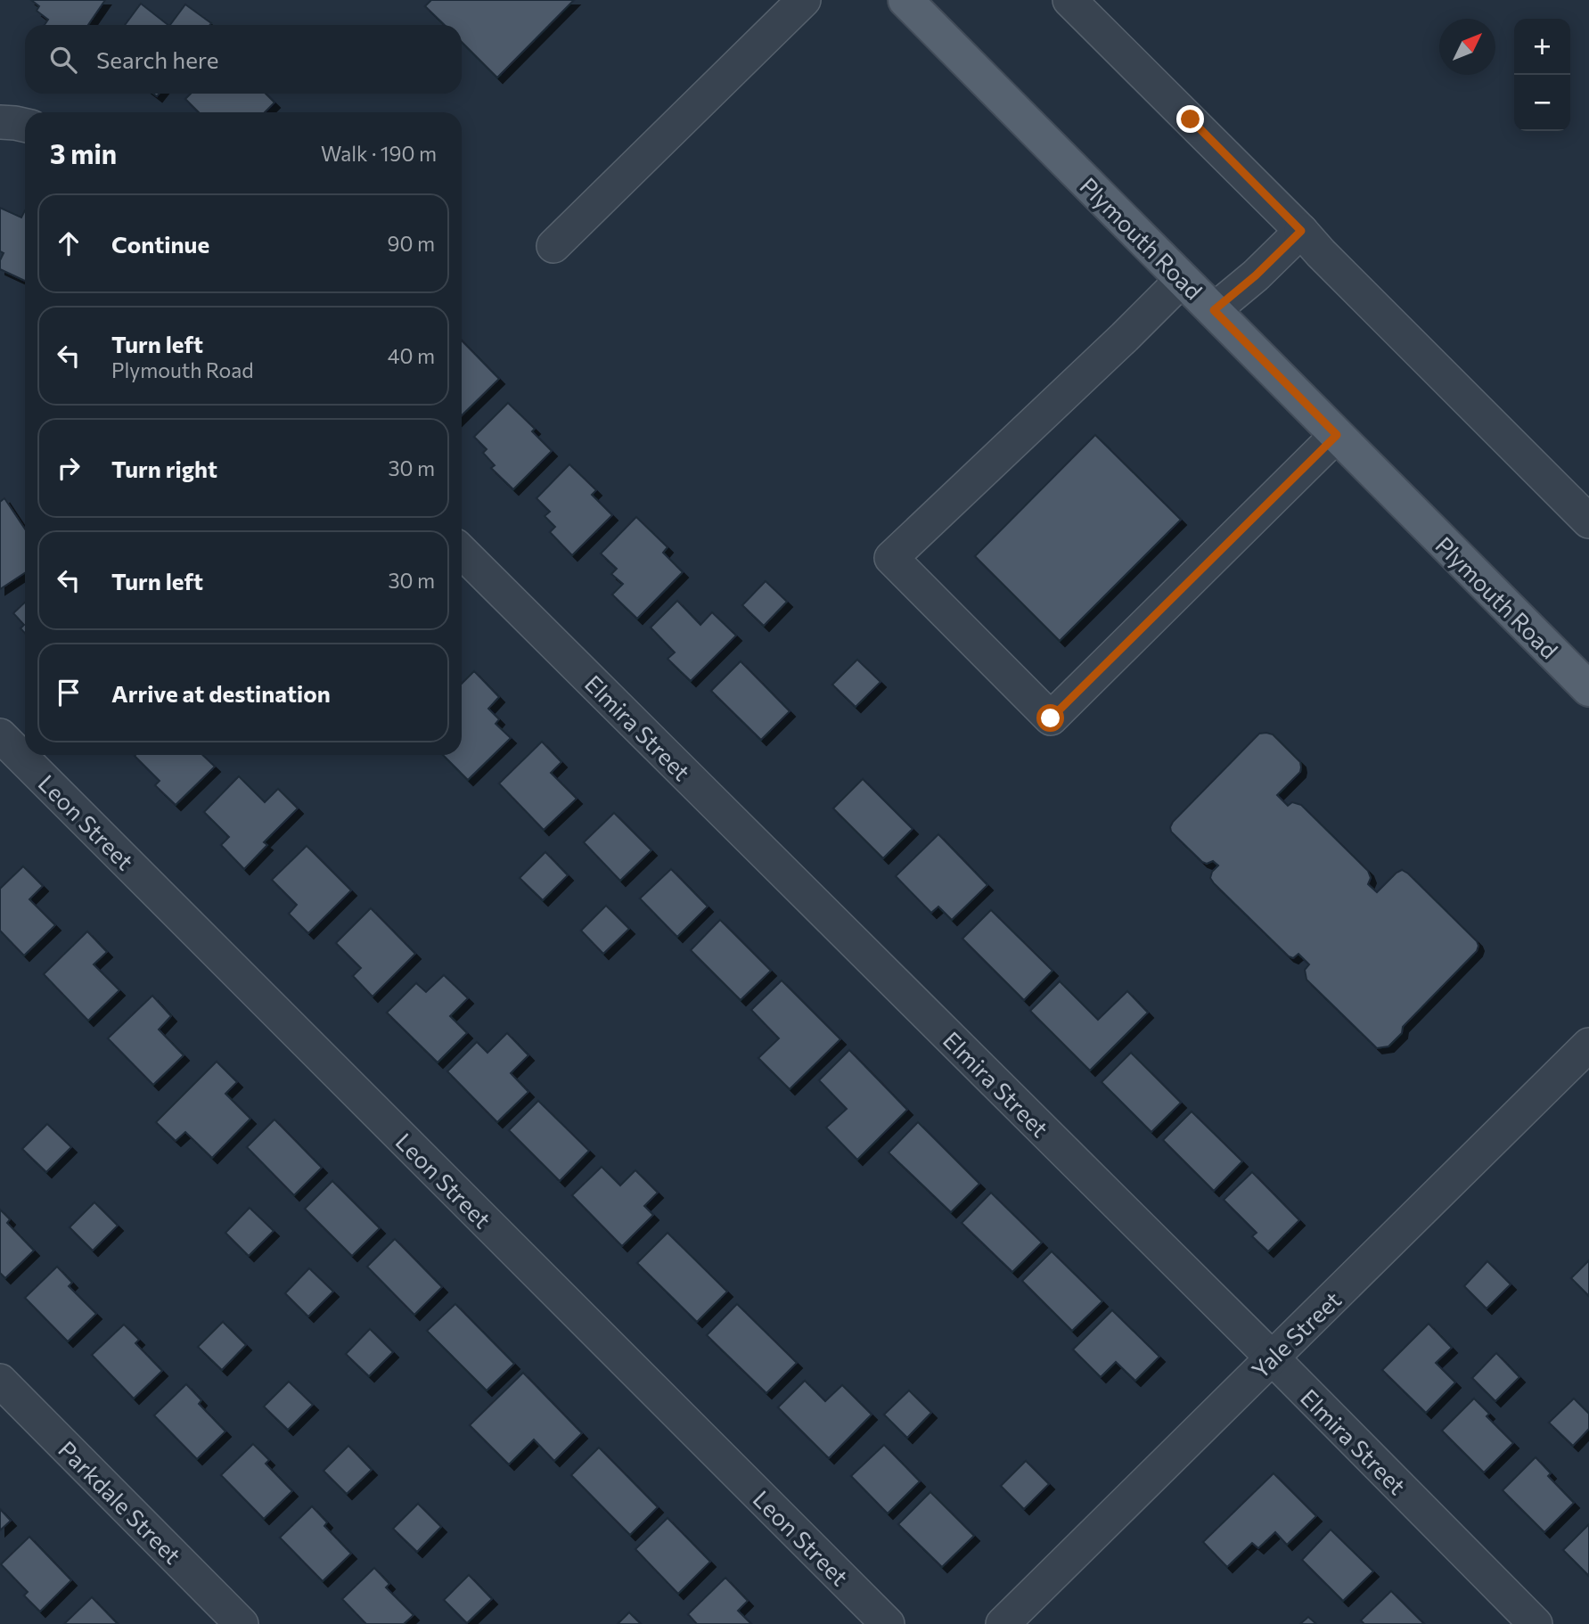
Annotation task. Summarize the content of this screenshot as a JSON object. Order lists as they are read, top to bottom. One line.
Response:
{"streets":{"main road":["Plymouth Road"],"street":["Elmira Street","Leon Street","Yale Street","Parkdale Street"]},"crossings":[["Elmira Street","Yale Street"]],"north":"top right","page":{"map_buttons":["+","−"],"search":"Search here","heading":["3 min","Walk · 190 m"],"list":[["Continue","90 m"],["Turn left","Plymouth Road","40 m"],["Turn right","30 m"],["Turn left","30 m"],"Arrive at destination"]}}
